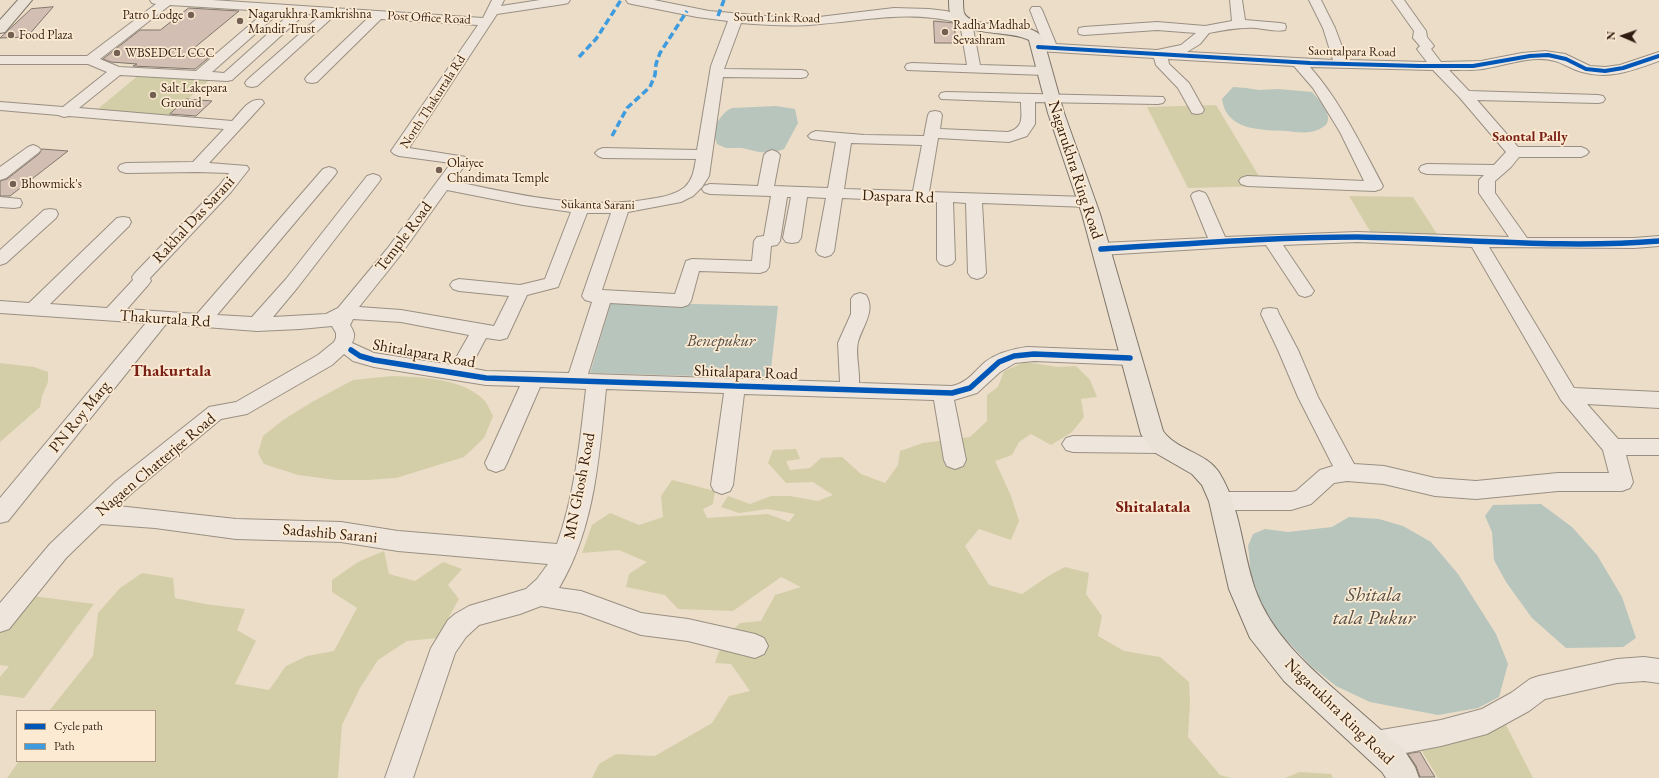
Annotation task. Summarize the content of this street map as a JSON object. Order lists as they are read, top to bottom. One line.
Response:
{"streets":{"main road":["Nagarukhra Ring Road"],"street":["Post Office Road","South Link Road","Saontalpara Road","North Thakurtala Rd","Daspara Rd","Sukanta Sarani","Rakhal Das Sarani","Temple Road","Thakurtala Rd","Shitalapara Road","PN Roy Marg","Nagaen Chatterjee Road","MN Ghosh Road","Sadashib Sarani"]},"crossings":[["Post Office Road","North Thakurtala Rd"],["South Link Road","Nagarukhra Ring Road"],["Saontalpara Road","Nagarukhra Ring Road"],["North Thakurtala Rd","Temple Road"],["Nagarukhra Ring Road","Daspara Rd"],["Nagarukhra Ring Road","Shitalapara Road"],["Daspara Rd","Sukanta Sarani"],["Sukanta Sarani","Temple Road"],["Rakhal Das Sarani","Thakurtala Rd"],["Temple Road","Thakurtala Rd"],["Temple Road","Shitalapara Road"],["Temple Road","Nagaen Chatterjee Road"],["Thakurtala Rd","Shitalapara Road"],["Thakurtala Rd","PN Roy Marg"],["Thakurtala Rd","Nagaen Chatterjee Road"],["Shitalapara Road","Nagaen Chatterjee Road"],["Shitalapara Road","MN Ghosh Road"],["Nagaen Chatterjee Road","Sadashib Sarani"],["MN Ghosh Road","Sadashib Sarani"]],"districts":["Saontal Pally","Thakurtala","Shitalatala"],"water":["Benepukur","Shitala tala Pukur"],"places":["Patro Lodge","Nagarukhra Ramkrishna Mandir Trust","Radha Madhab Sevashram","Food Plaza","WBSEDCL CCC","Salt Lakepara Ground","Olaiyee Chandimata Temple","Bhowmick's"],"legend":["Cycle path","Path"],"north":"left"}
